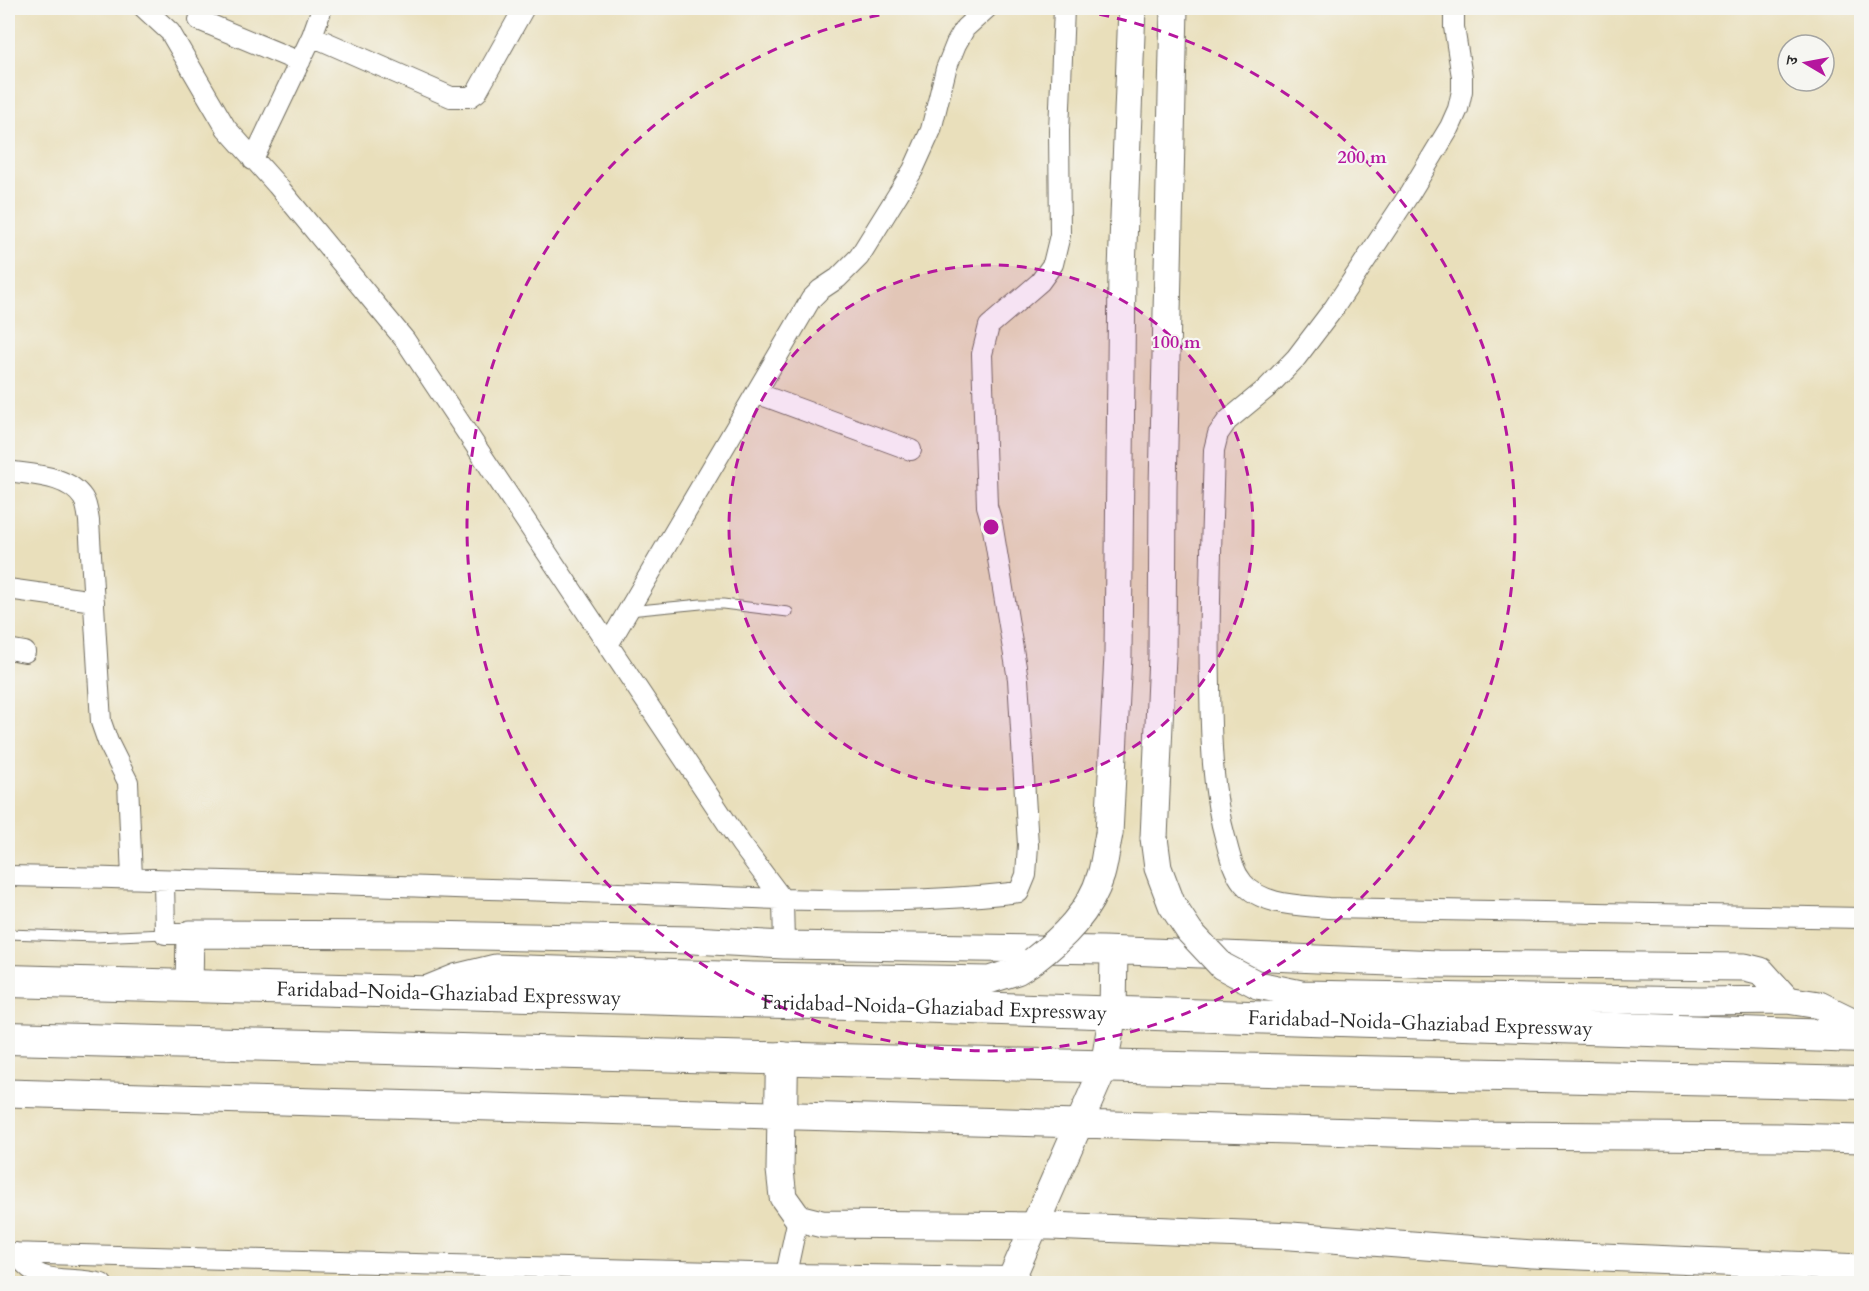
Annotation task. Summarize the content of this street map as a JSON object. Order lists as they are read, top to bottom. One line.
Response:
{"streets":{"main road":["Faridabad-Noida-Ghaziabad Expressway"]},"north":"left","rings":["200 m","100 m"]}
